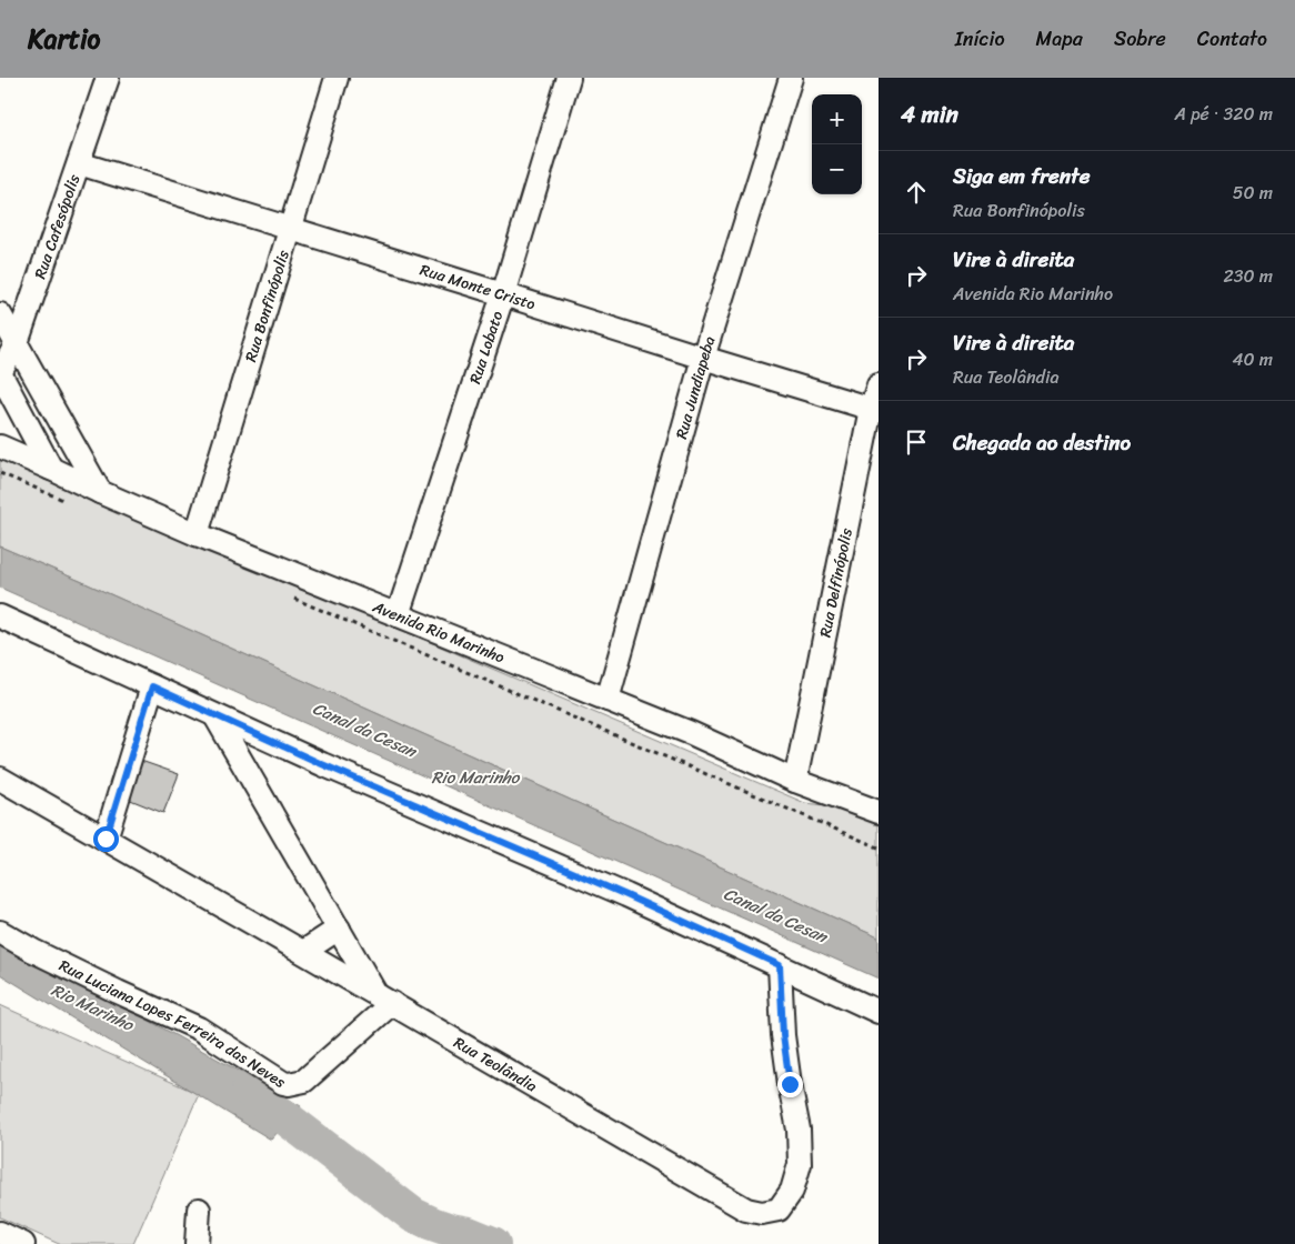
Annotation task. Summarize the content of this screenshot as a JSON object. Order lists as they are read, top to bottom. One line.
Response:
{"streets":{"street":["Rua Cafesópolis","Rua Monte Cristo","Rua Bonfinópolis","Rua Lobato","Rua Jundiapeba","Rua Delfinópolis","Avenida Rio Marinho","Rua Luciana Lopes Ferreira das Neves","Rua Teolândia"]},"crossings":[["Rua Cafesópolis","Rua Monte Cristo"],["Rua Monte Cristo","Rua Bonfinópolis"],["Rua Monte Cristo","Rua Lobato"],["Rua Monte Cristo","Rua Jundiapeba"],["Rua Monte Cristo","Rua Delfinópolis"],["Rua Bonfinópolis","Avenida Rio Marinho"],["Rua Lobato","Avenida Rio Marinho"],["Rua Jundiapeba","Avenida Rio Marinho"],["Rua Delfinópolis","Avenida Rio Marinho"],["Rua Luciana Lopes Ferreira das Neves","Rua Teolândia"]],"water":["Canal da Cesan","Rio Marinho"],"page":{"header":"Kartio","nav":["Início","Mapa","Sobre","Contato"],"heading":["4 min","A pé · 320 m"],"map_buttons":["+","−"],"list":[["Siga em frente","Rua Bonfinópolis","50 m"],["Vire à direita","Avenida Rio Marinho","230 m"],["Vire à direita","Rua Teolândia","40 m"],"Chegada ao destino"]}}
